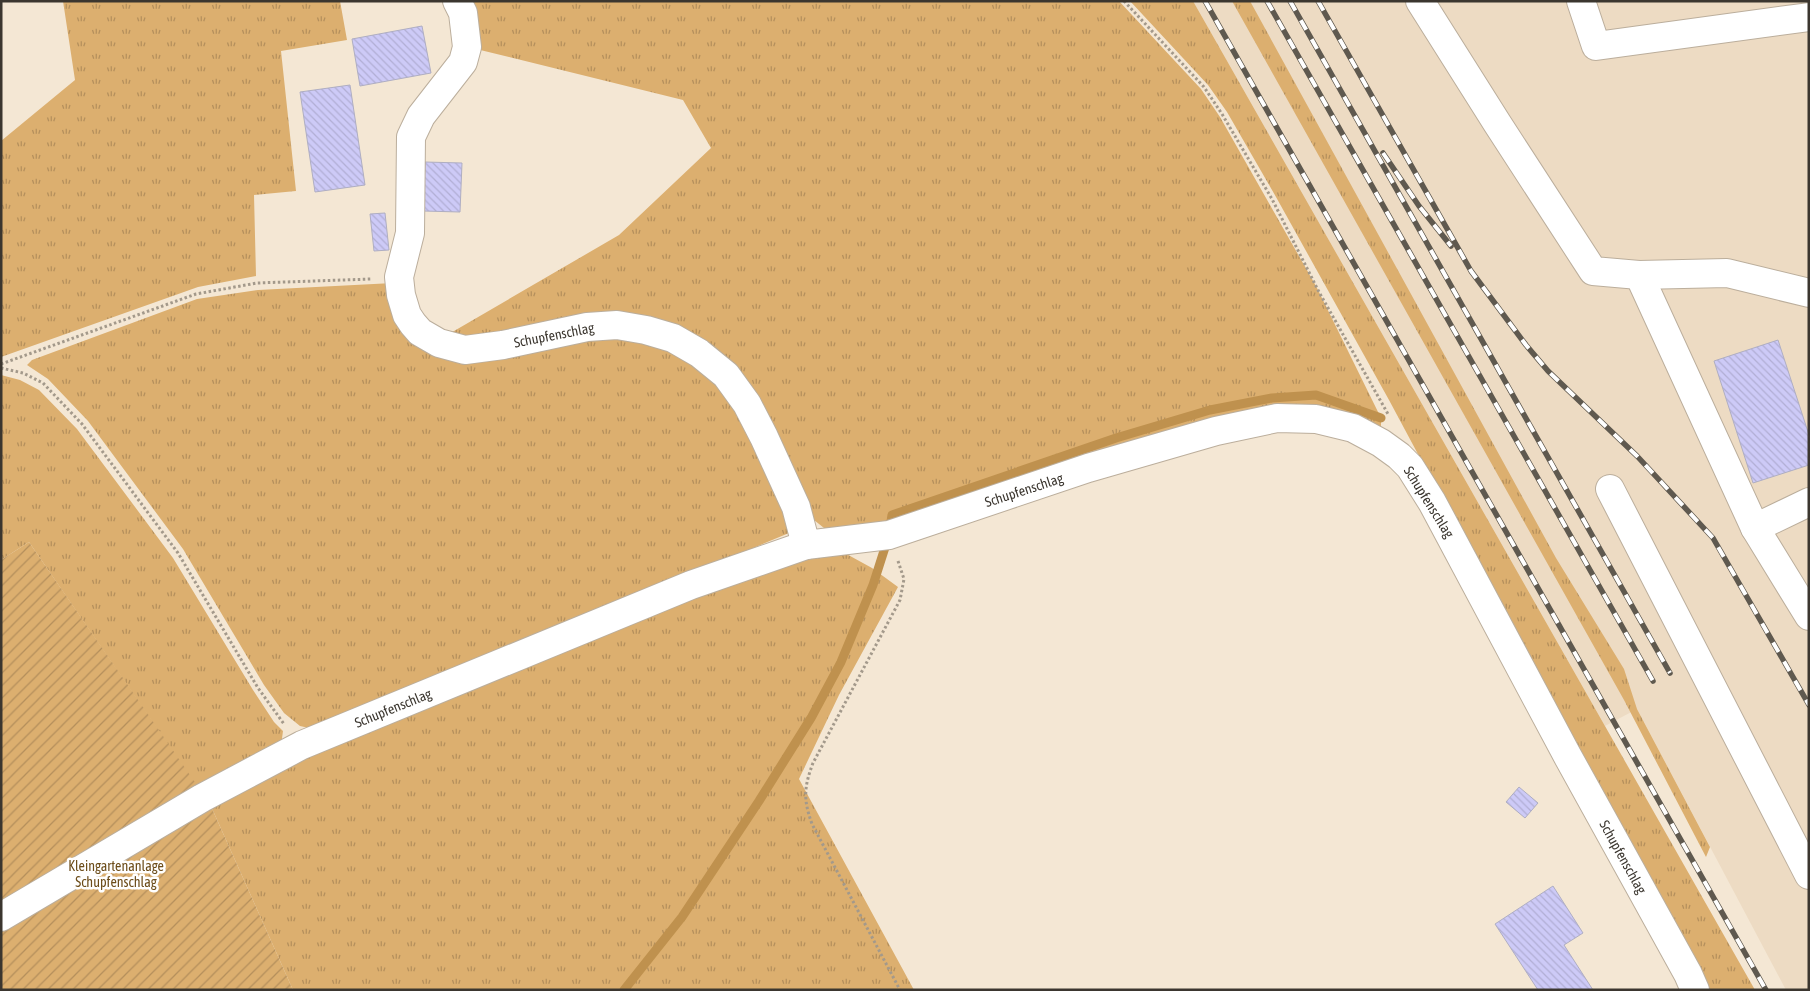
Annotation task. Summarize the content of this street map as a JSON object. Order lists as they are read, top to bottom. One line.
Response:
{"streets":{"street":["Schupfenschlag"]},"parks":["Kleingartenanlage Schupfenschlag"]}
